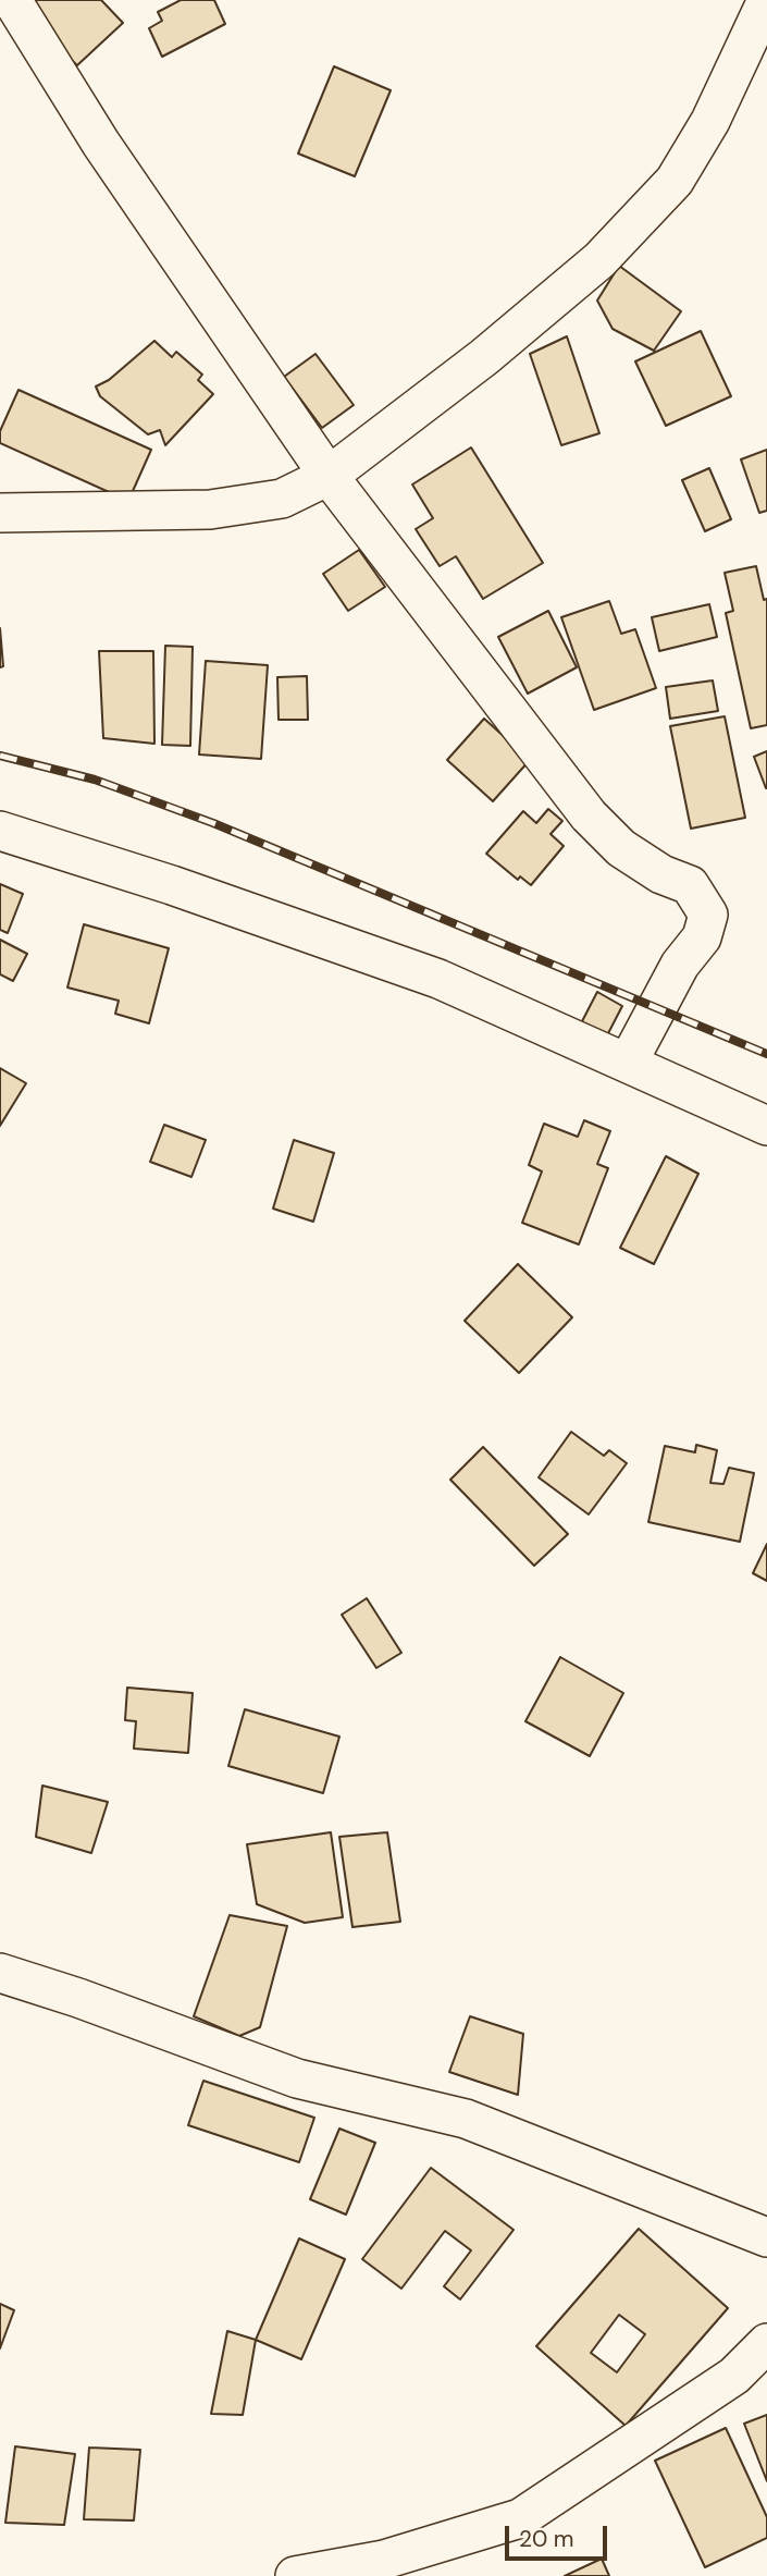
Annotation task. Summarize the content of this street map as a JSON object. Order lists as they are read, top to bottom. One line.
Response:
{"scale_bar":"20 m"}
